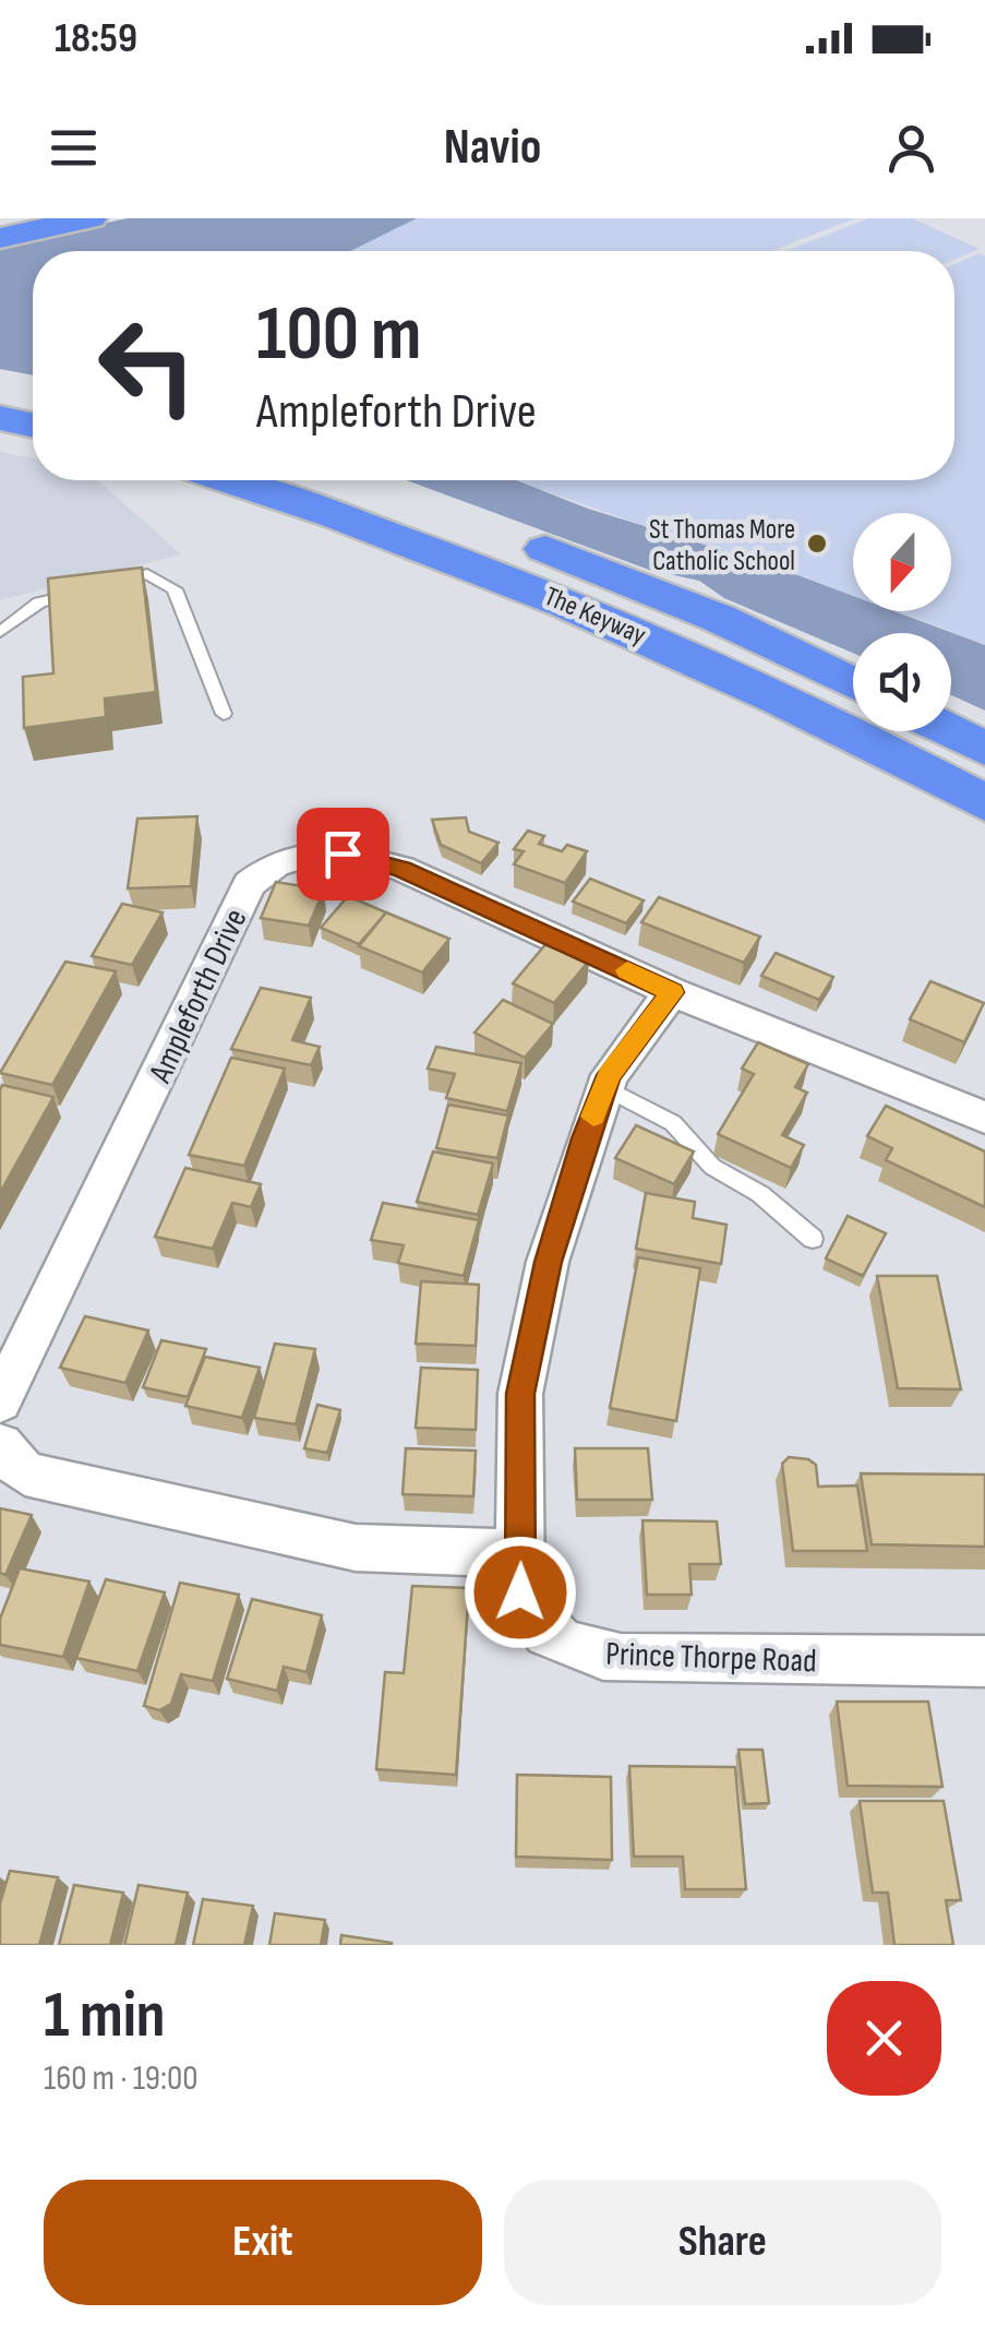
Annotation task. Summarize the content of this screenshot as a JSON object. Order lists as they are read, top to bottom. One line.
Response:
{"streets":{"highway":["The Keyway"],"street":["Ampleforth Drive","Prince Thorpe Road"]},"crossings":[["Ampleforth Drive","Prince Thorpe Road"]],"places":["St Thomas More Catholic School"],"north":"bottom","page":{"status":"18:59","header":"Navio","turn":["100 m","Ampleforth Drive"],"heading":["1 min","160 m · 19:00"],"buttons":["Exit","Share"]}}
